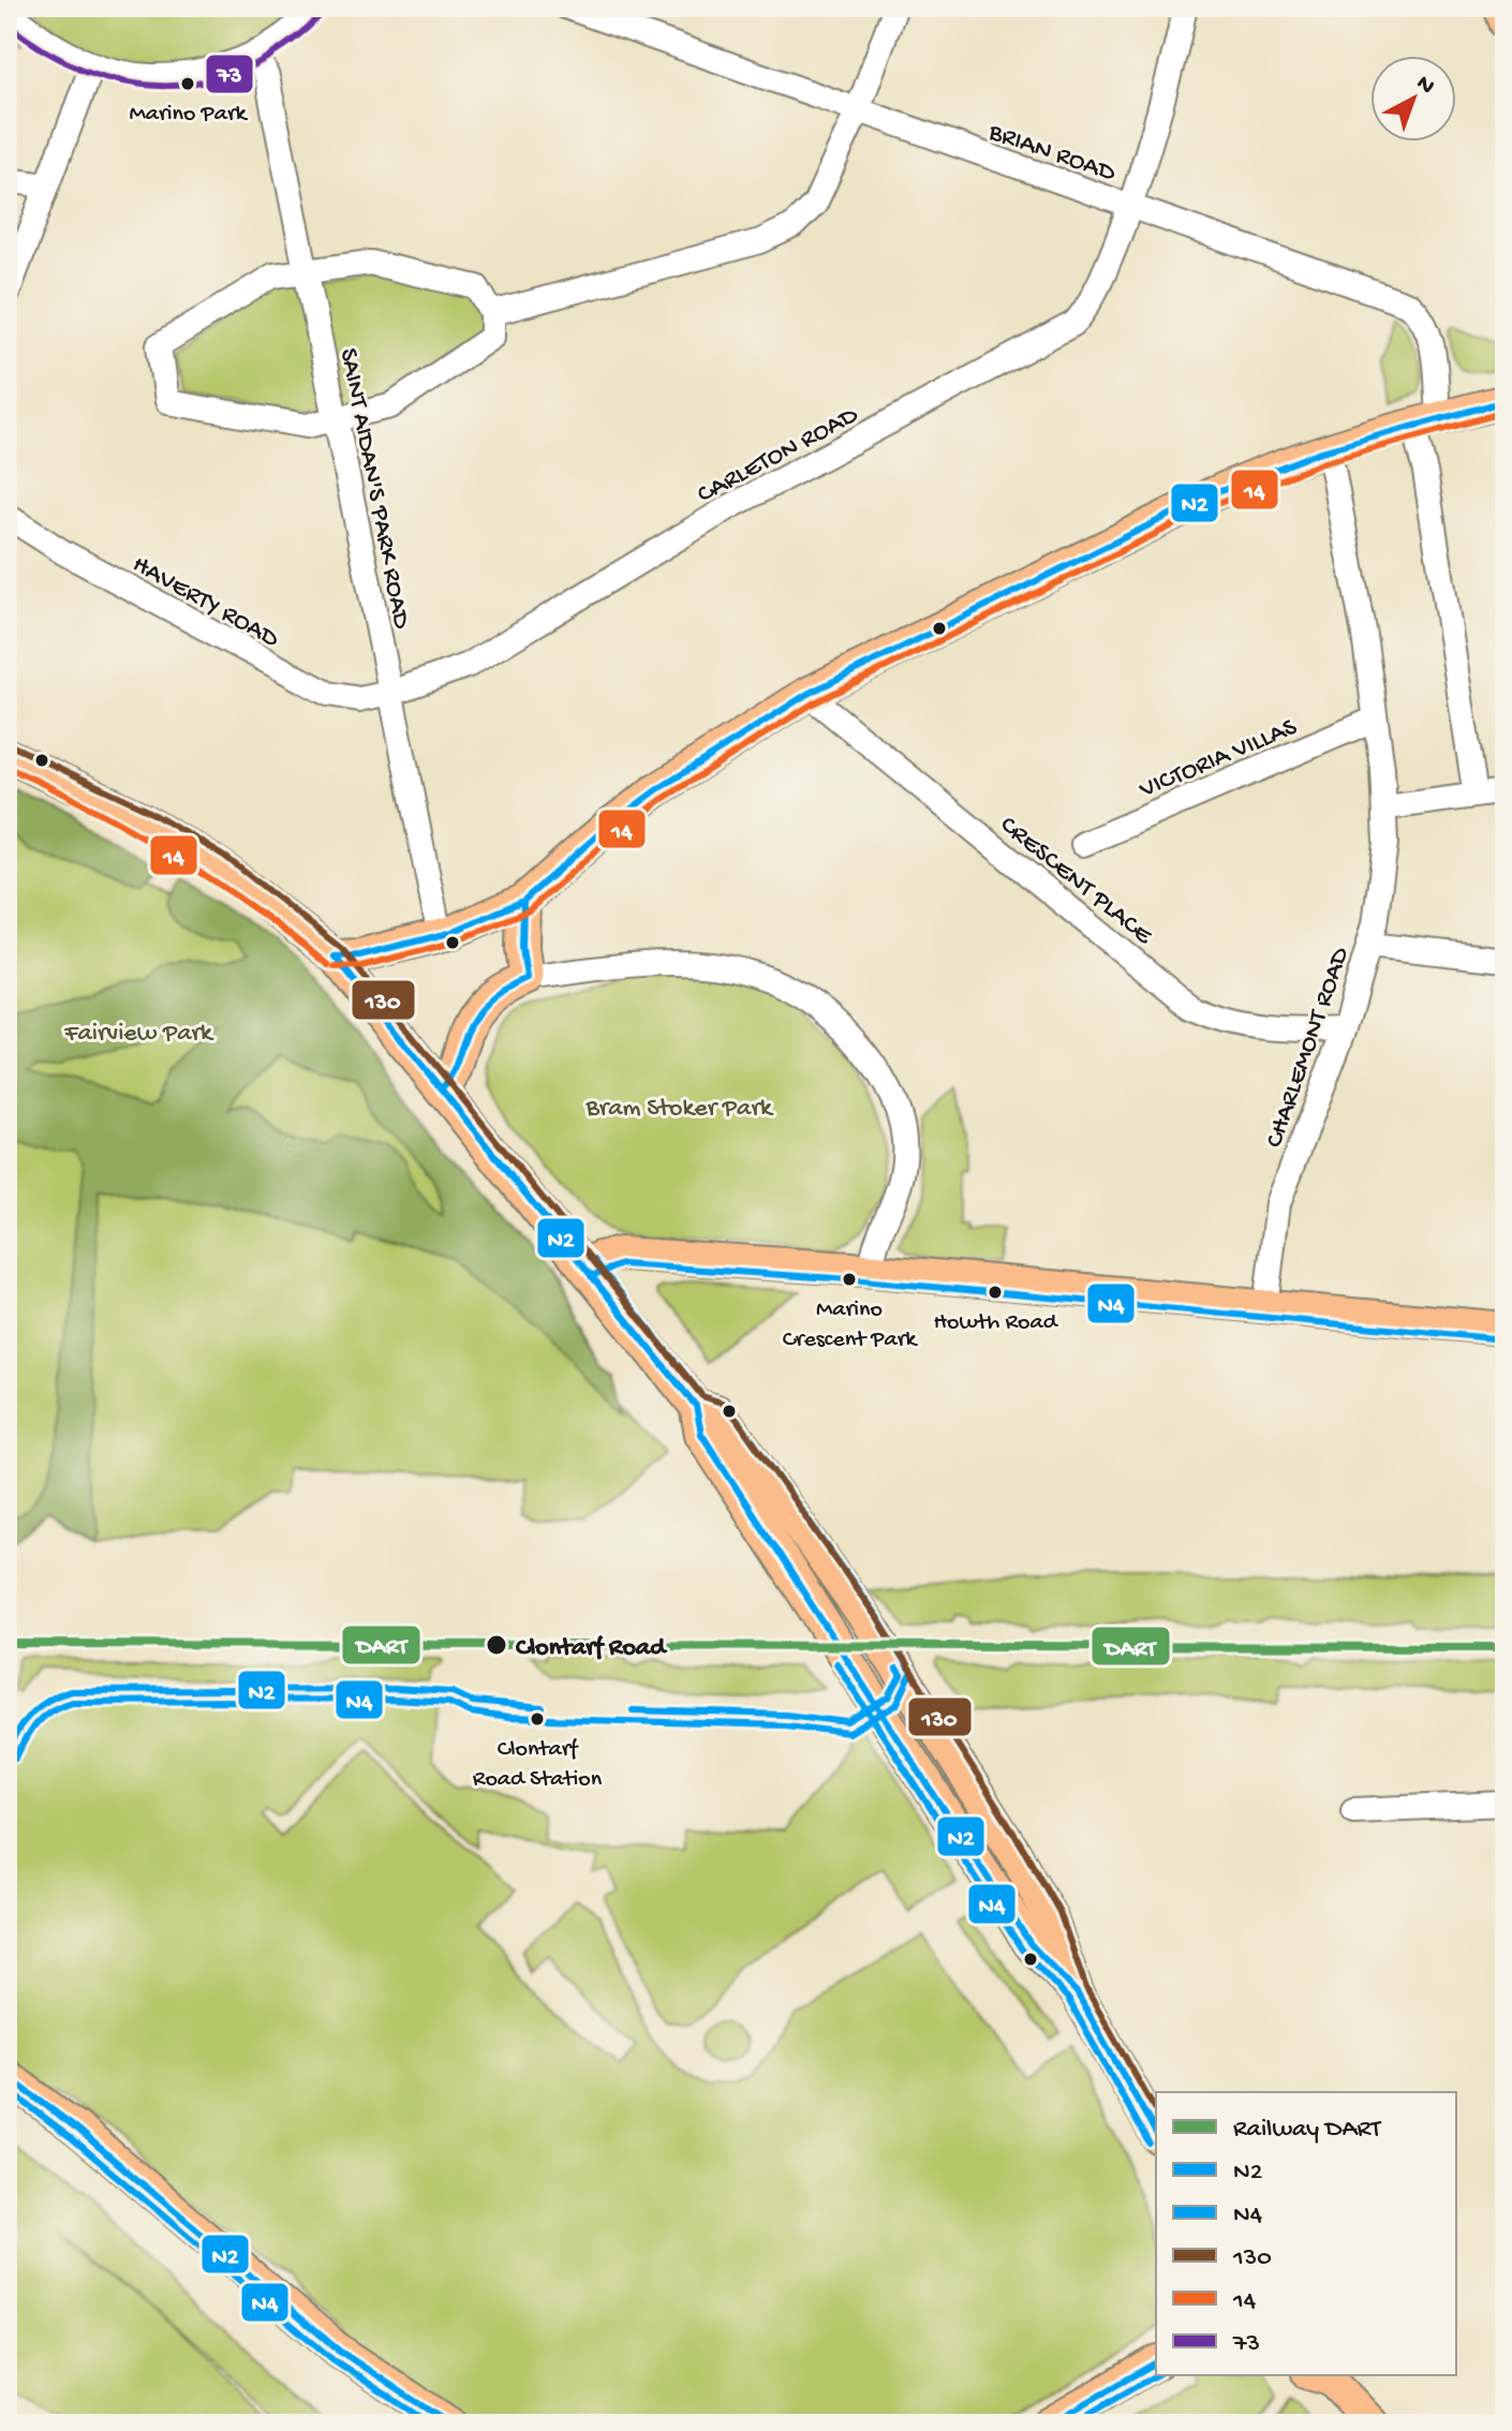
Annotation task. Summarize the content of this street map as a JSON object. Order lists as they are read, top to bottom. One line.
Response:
{"streets":{"street":["BRIAN ROAD","CARLETON ROAD","SAINT AIDAN'S PARK ROAD","HAVERTY ROAD","VICTORIA VILLAS","CRESCENT PLACE","CHARLEMONT ROAD"]},"crossings":[["BRIAN ROAD","CARLETON ROAD"],["CARLETON ROAD","SAINT AIDAN'S PARK ROAD"],["CARLETON ROAD","HAVERTY ROAD"],["SAINT AIDAN'S PARK ROAD","HAVERTY ROAD"],["VICTORIA VILLAS","CHARLEMONT ROAD"],["CRESCENT PLACE","CHARLEMONT ROAD"]],"parks":["Fairview Park","Bram Stoker Park"],"places":["Marino Park","Marino Crescent Park","Howth Road","Clontarf Road","Clontarf Road Station"],"lines":["transit line 73","transit line N2","transit line 14","transit line 130","transit line N4","rail line DART"],"legend":["Railway DART","N2","N4","130","14","73"],"north":"top right"}
